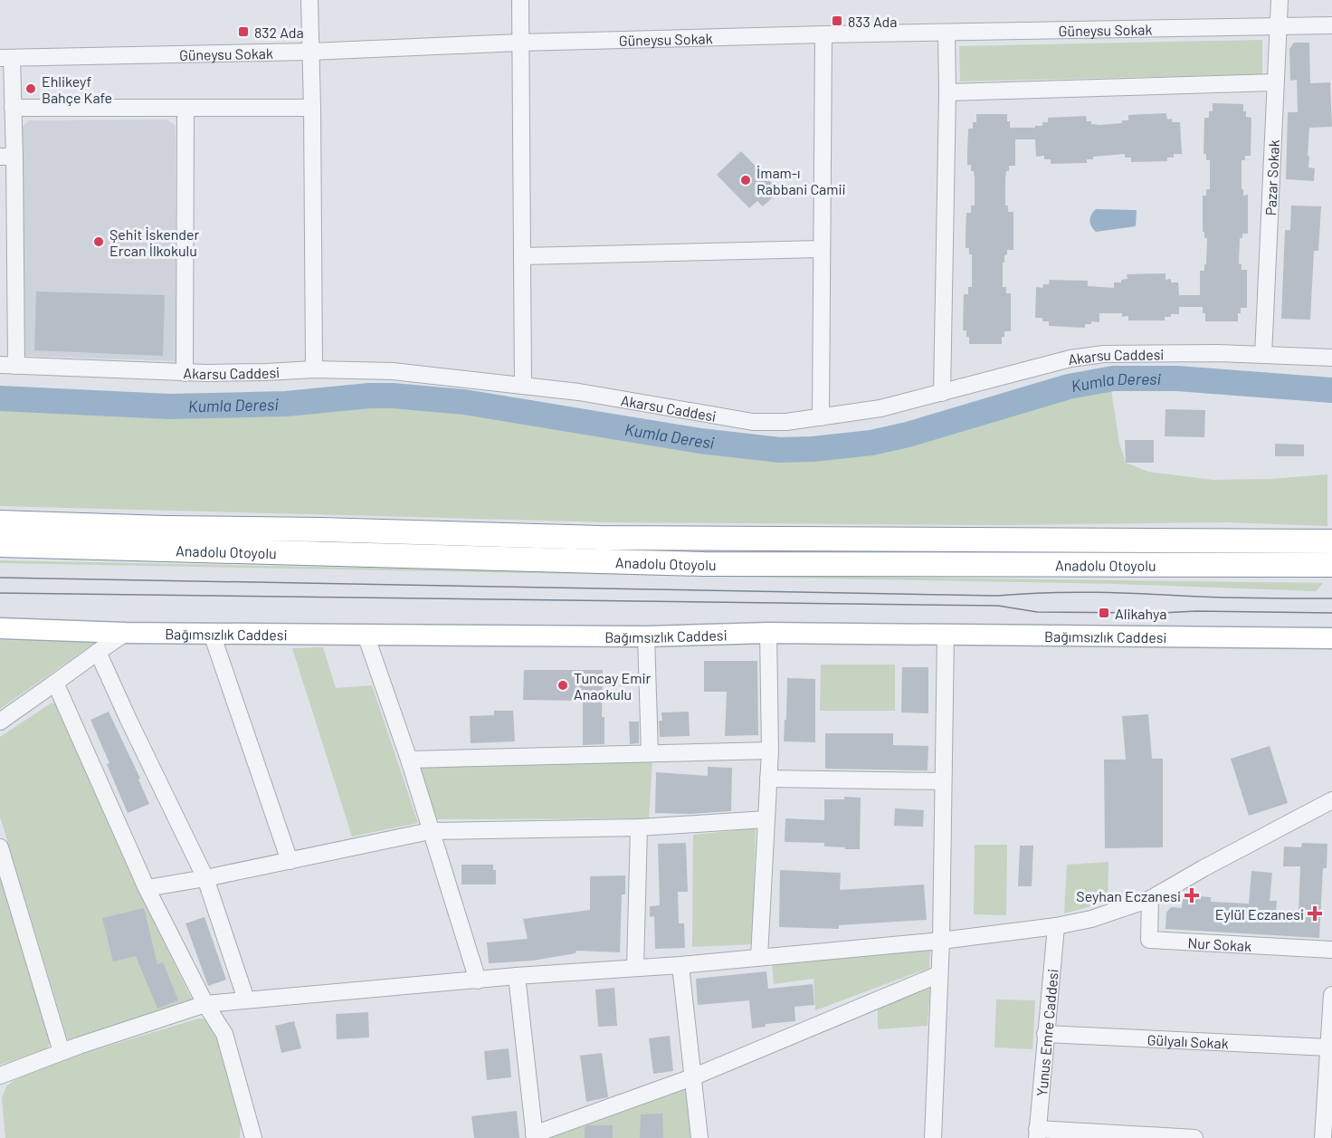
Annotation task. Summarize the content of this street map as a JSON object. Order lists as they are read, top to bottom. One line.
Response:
{"streets":{"highway":["Anadolu Otoyolu"],"main road":["Bağımsızlık Caddesi"],"street":["Güneysu Sokak","Pazar Sokak","Akarsu Caddesi","Nur Sokak","Yunus Emre Caddesi","Gülyalı Sokak"]},"crossings":[["Güneysu Sokak","Pazar Sokak"],["Pazar Sokak","Akarsu Caddesi"],["Yunus Emre Caddesi","Gülyalı Sokak"]],"water":["Kumla Deresi"],"places":{"transit":["833 Ada","832 Ada","Alikahya"],"other":["Ehlikeyf Bahçe Kafe","İmam-ı Rabbani Camii","Şehit İskender Ercan İlkokulu","Tuncay Emir Anaokulu"],"health":["Seyhan Eczanesi","Eylül Eczanesi"]}}
